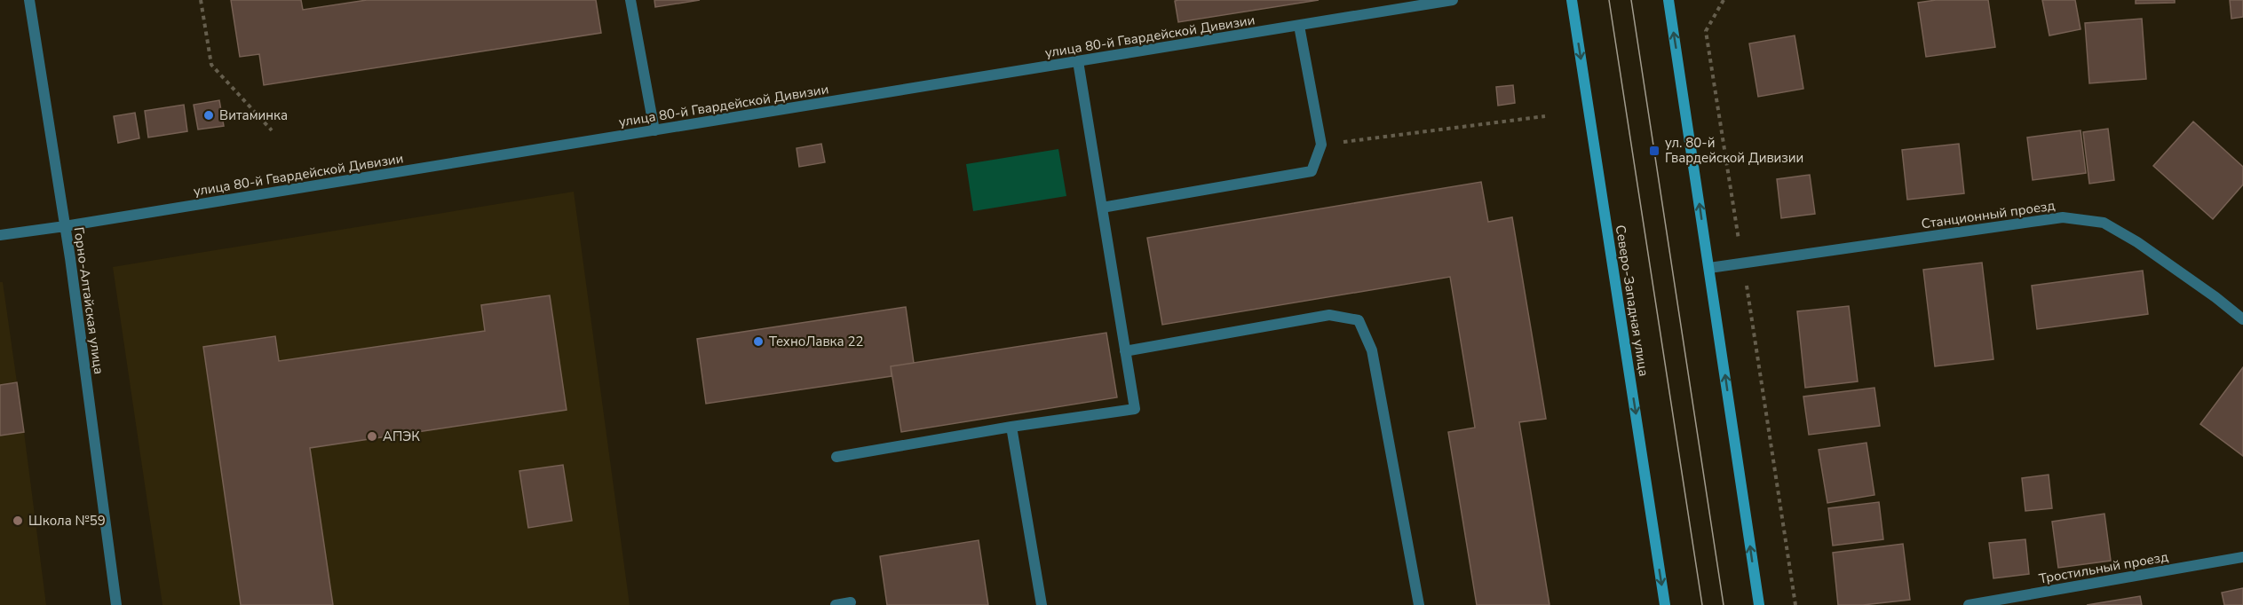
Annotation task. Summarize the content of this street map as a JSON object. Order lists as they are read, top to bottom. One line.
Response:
{"streets":{"main road":["Северо-Западная улица"],"street":["улица 80-й Гвардейской Дивизии","Станционный проезд","Горно-Алтайская улица","Тростильный проезд"]},"crossings":[["улица 80-й Гвардейской Дивизии","Горно-Алтайская улица"]],"places":{"other":["Витаминка","ТехноЛавка 22","АПЭК","Школа №59"],"transit":["ул. 80-й Гвардейской Дивизии"]}}
